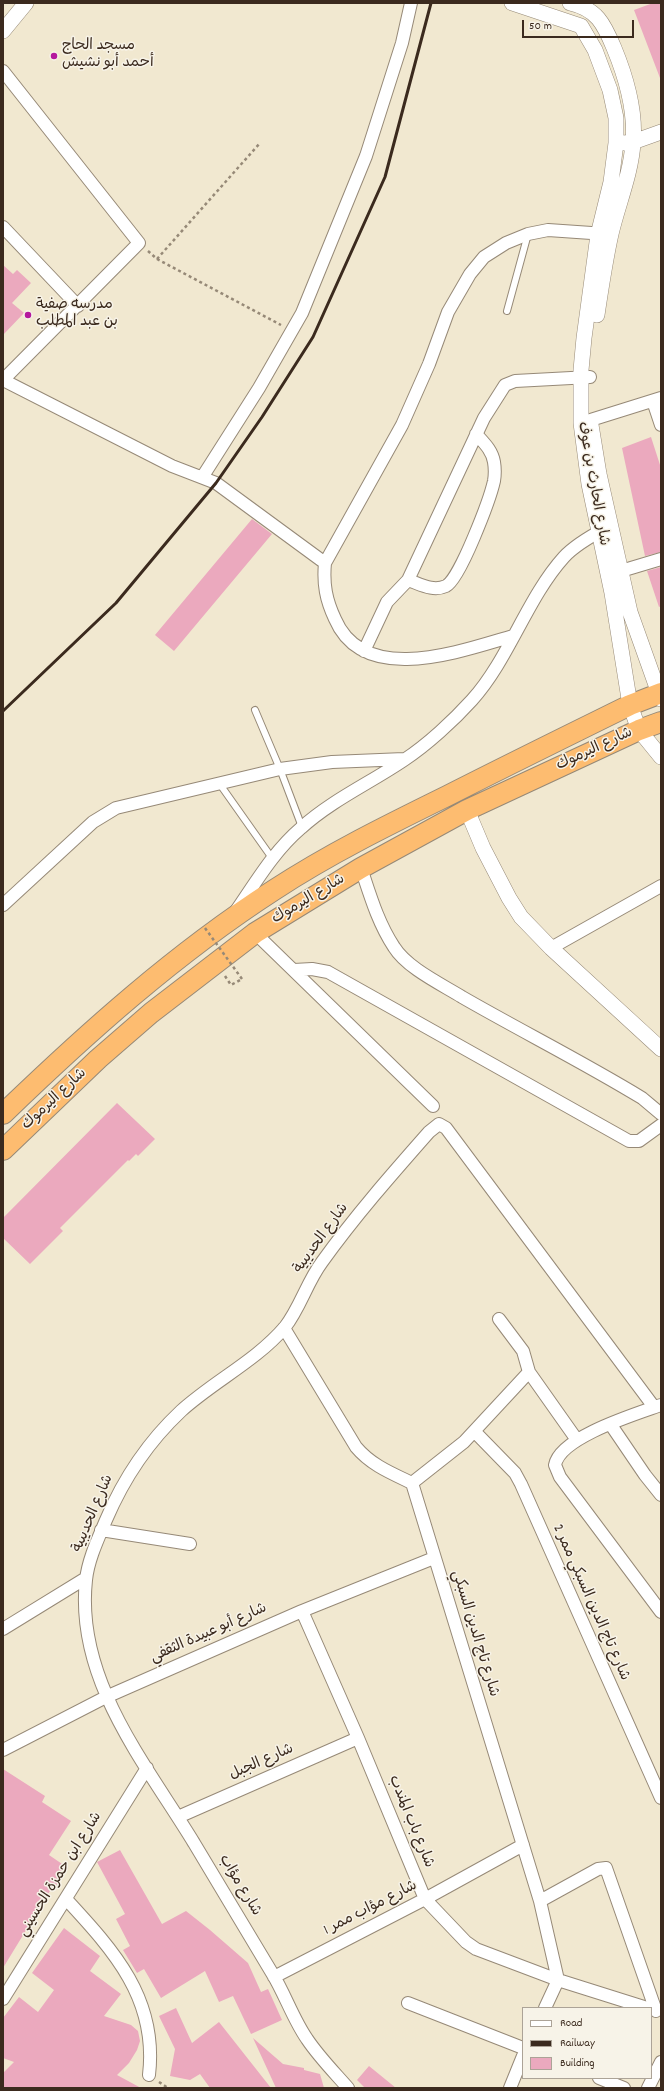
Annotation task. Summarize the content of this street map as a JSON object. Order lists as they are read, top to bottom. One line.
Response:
{"streets":{"highway":["شارع اليرموك"],"street":["شارع الحارث بن عوف","شارع الحديبية","شارع تاج الدين السبكي ممر 2","شارع أبو عبيدة الثقفي","شارع تاج الدين السبكي","شارع الجبل","شارع باب المندب","شارع ابن حمزة الحسيني","شارع مؤاب","شارع مؤاب ممر 1"]},"crossings":[["شارع الحارث بن عوف","شارع اليرموك"],["شارع الحديبية","شارع أبو عبيدة الثقفي"],["شارع الحديبية","شارع مؤاب"],["شارع أبو عبيدة الثقفي","شارع تاج الدين السبكي"],["شارع أبو عبيدة الثقفي","شارع باب المندب"],["شارع أبو عبيدة الثقفي","شارع مؤاب"],["شارع تاج الدين السبكي","شارع باب المندب"],["شارع تاج الدين السبكي","شارع مؤاب ممر 1"],["شارع الجبل","شارع باب المندب"],["شارع الجبل","شارع مؤاب"],["شارع باب المندب","شارع مؤاب ممر 1"],["شارع ابن حمزة الحسيني","شارع مؤاب"],["شارع مؤاب","شارع مؤاب ممر 1"]],"places":["مسجد الحاج أحمد أبو نشيش","مدرسه صفية بن عبد المطلب"],"legend":["Road","Railway","Building"],"scale_bar":"50 m"}
